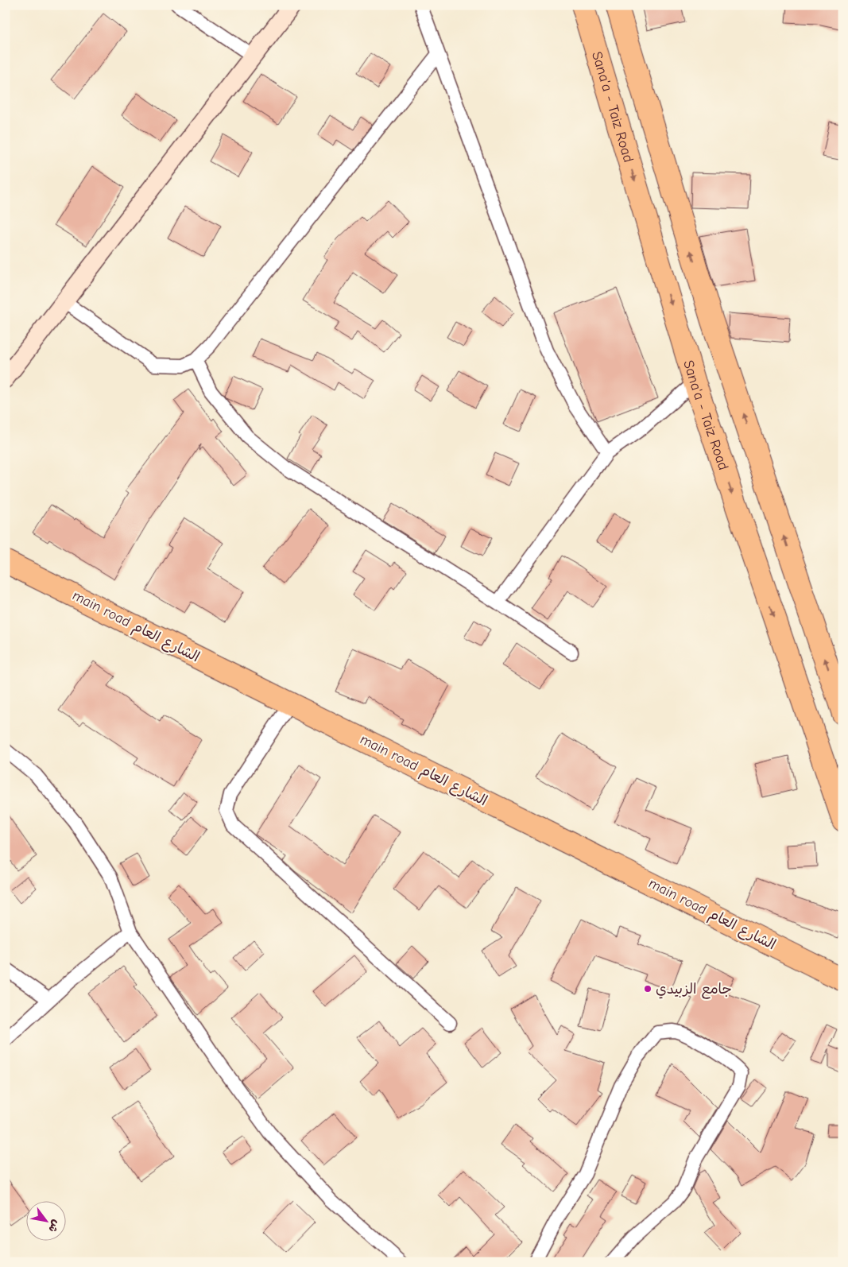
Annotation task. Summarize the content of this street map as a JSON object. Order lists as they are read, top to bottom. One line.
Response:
{"streets":{"highway":["Sana'a - Taiz Road","main road الشارع العام"]},"places":["جامع الزبيدي"],"north":"bottom right"}
